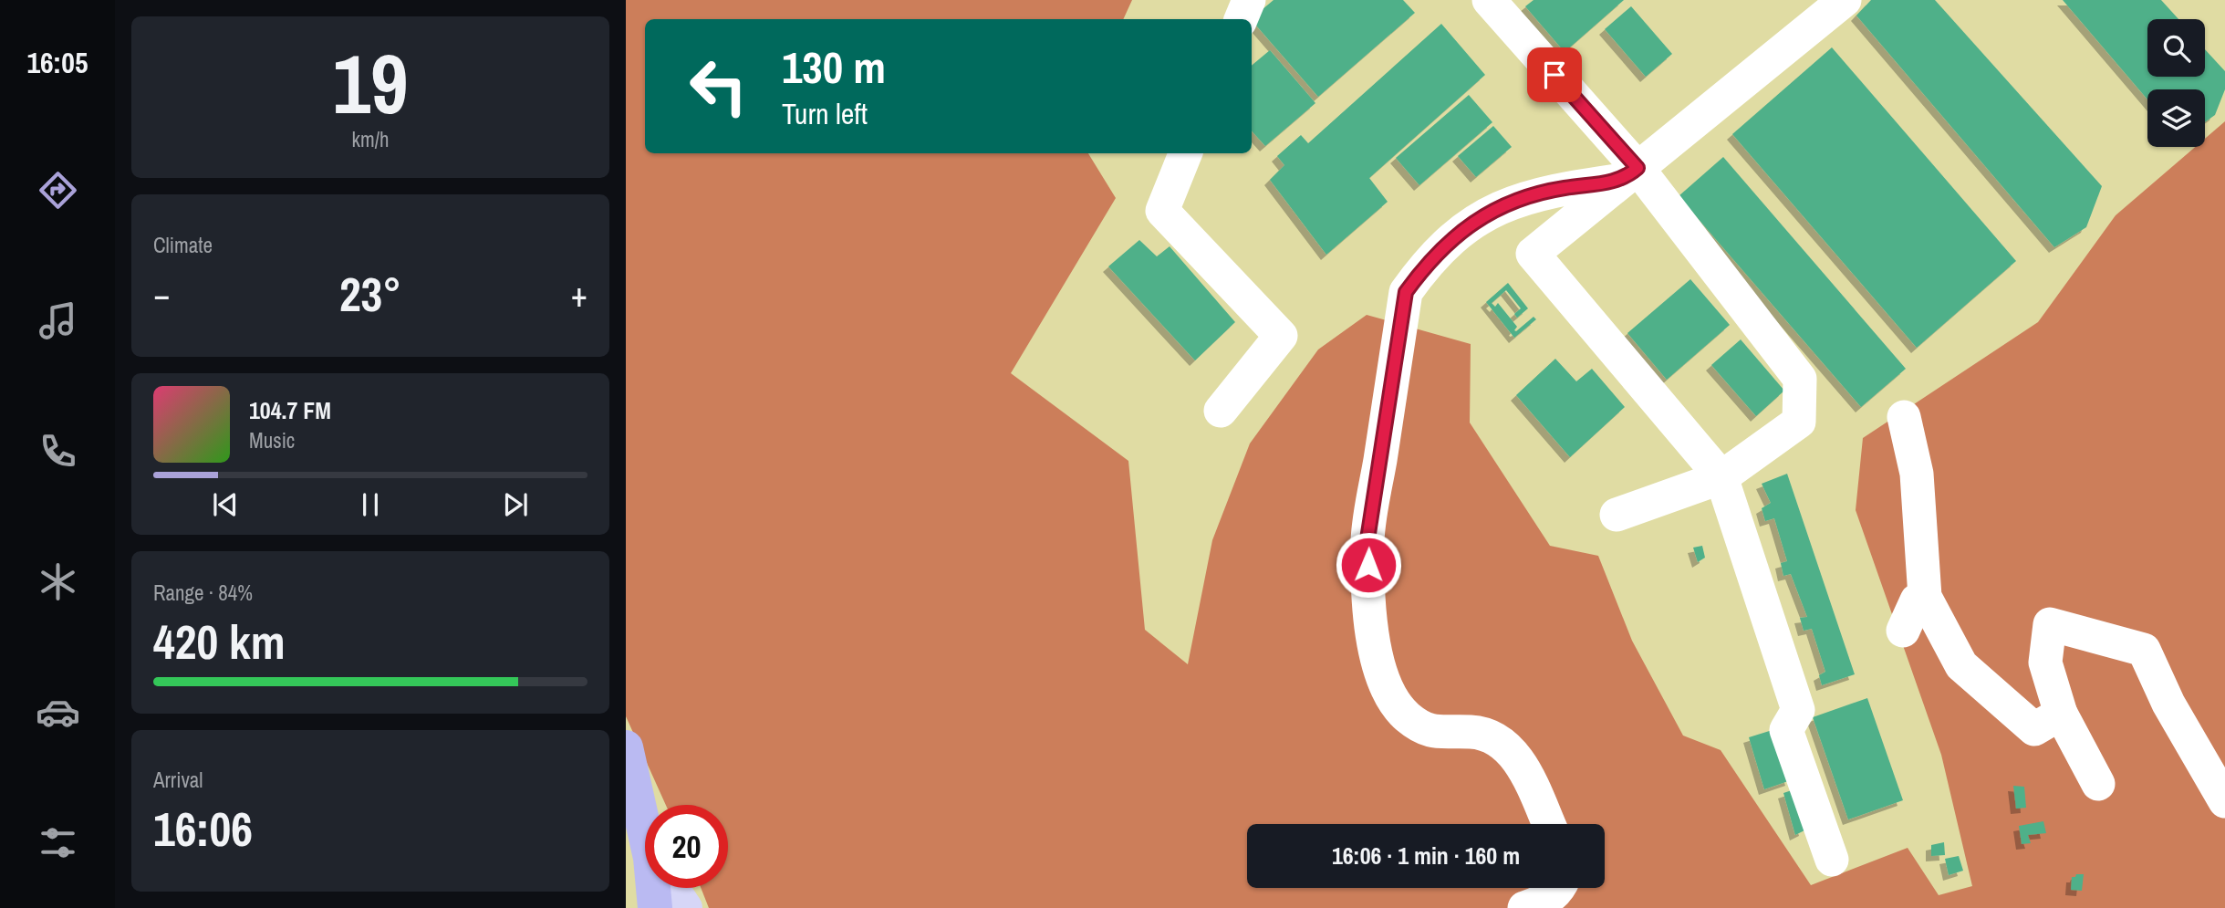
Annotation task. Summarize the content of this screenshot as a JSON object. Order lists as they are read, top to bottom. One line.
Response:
{"page":{"tabs":"16:05","tile":[["19","km/h"],"Climate",["Range · 84%","420 km"],["Arrival","16:06"]],"turn":["130 m","Turn left"],"heat":["−","23°","+"],"song":["104.7 FM","Music"],"limit":"20","trip":"16:06 · 1 min · 160 m"}}
